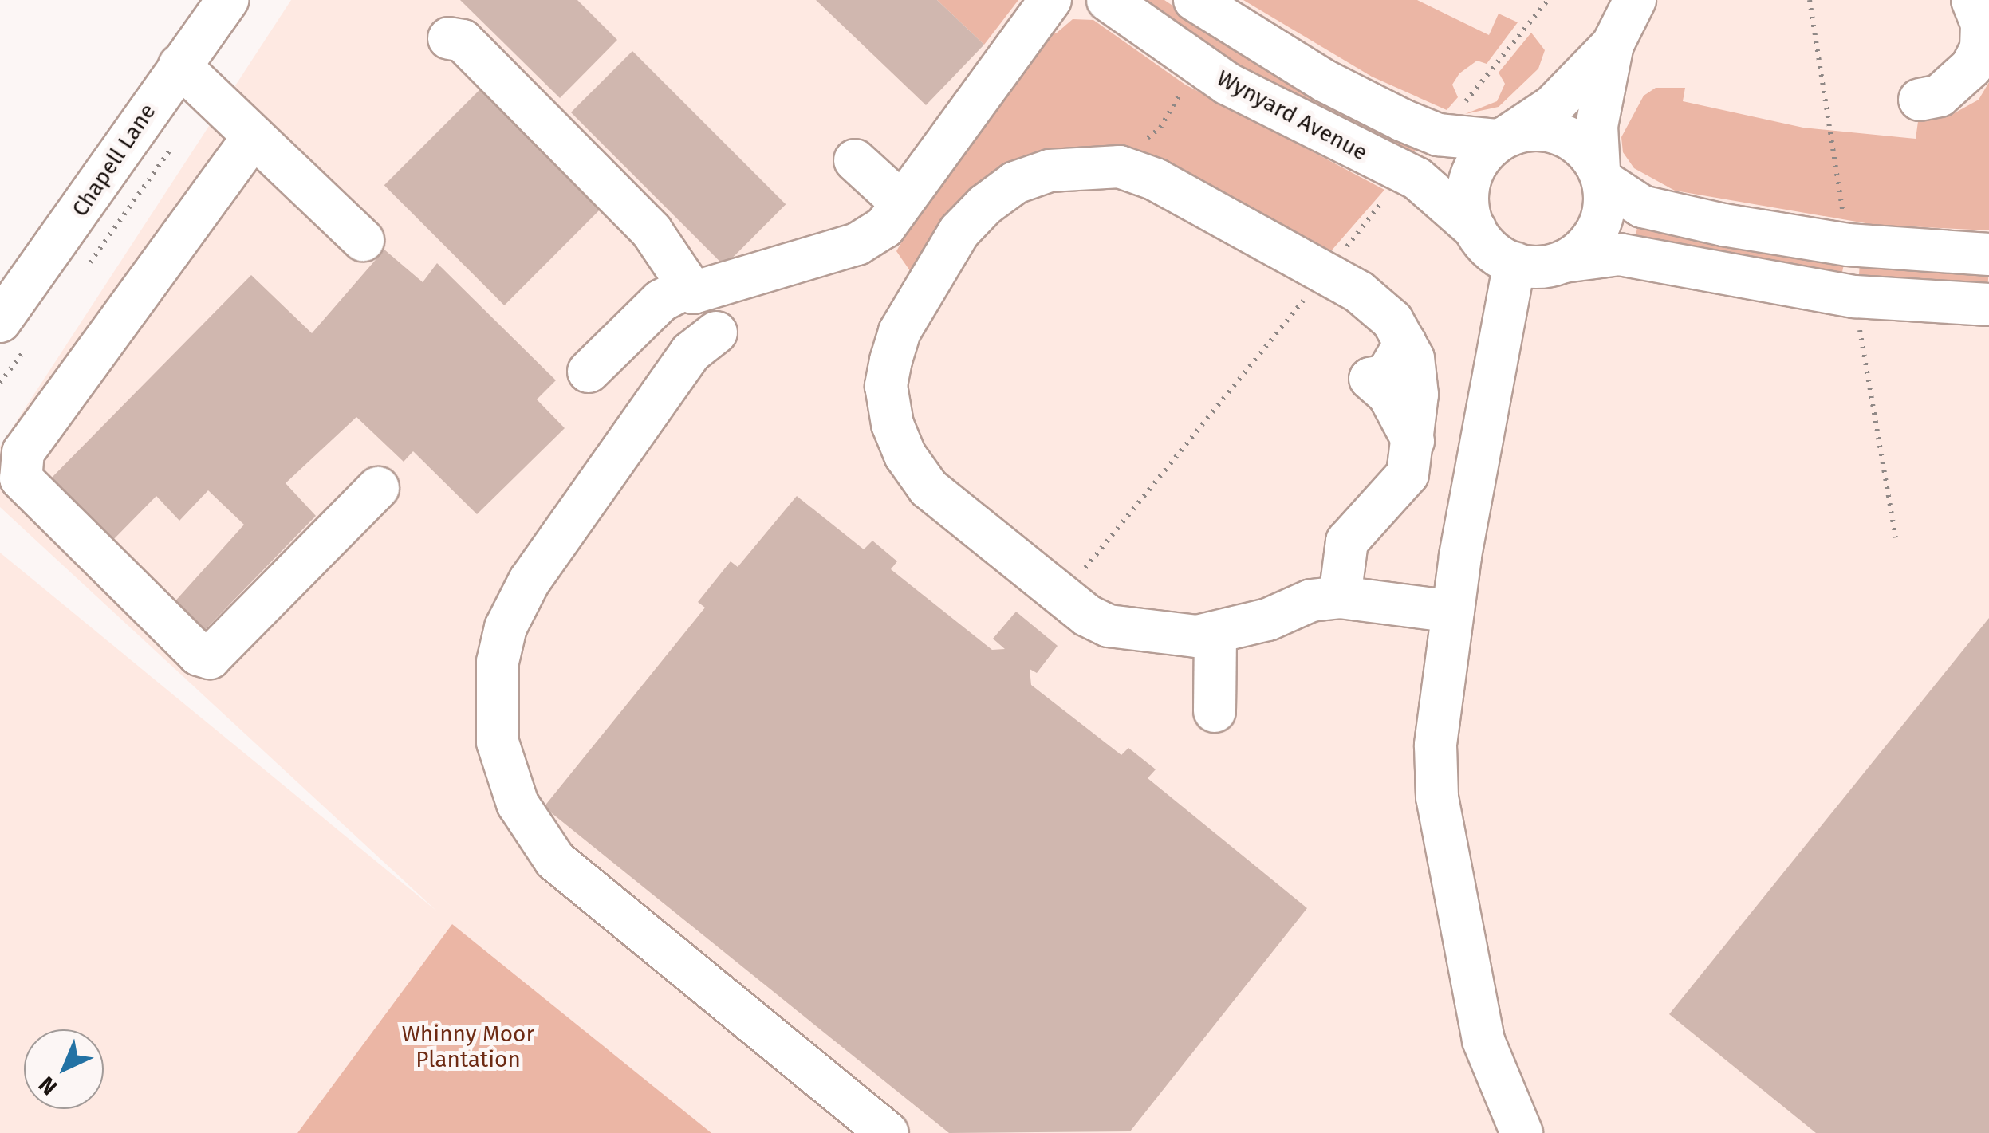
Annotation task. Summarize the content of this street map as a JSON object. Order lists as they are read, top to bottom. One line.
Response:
{"streets":{"street":["Wynyard Avenue","Chapell Lane"]},"parks":["Whinny Moor Plantation"],"north":"bottom left"}
